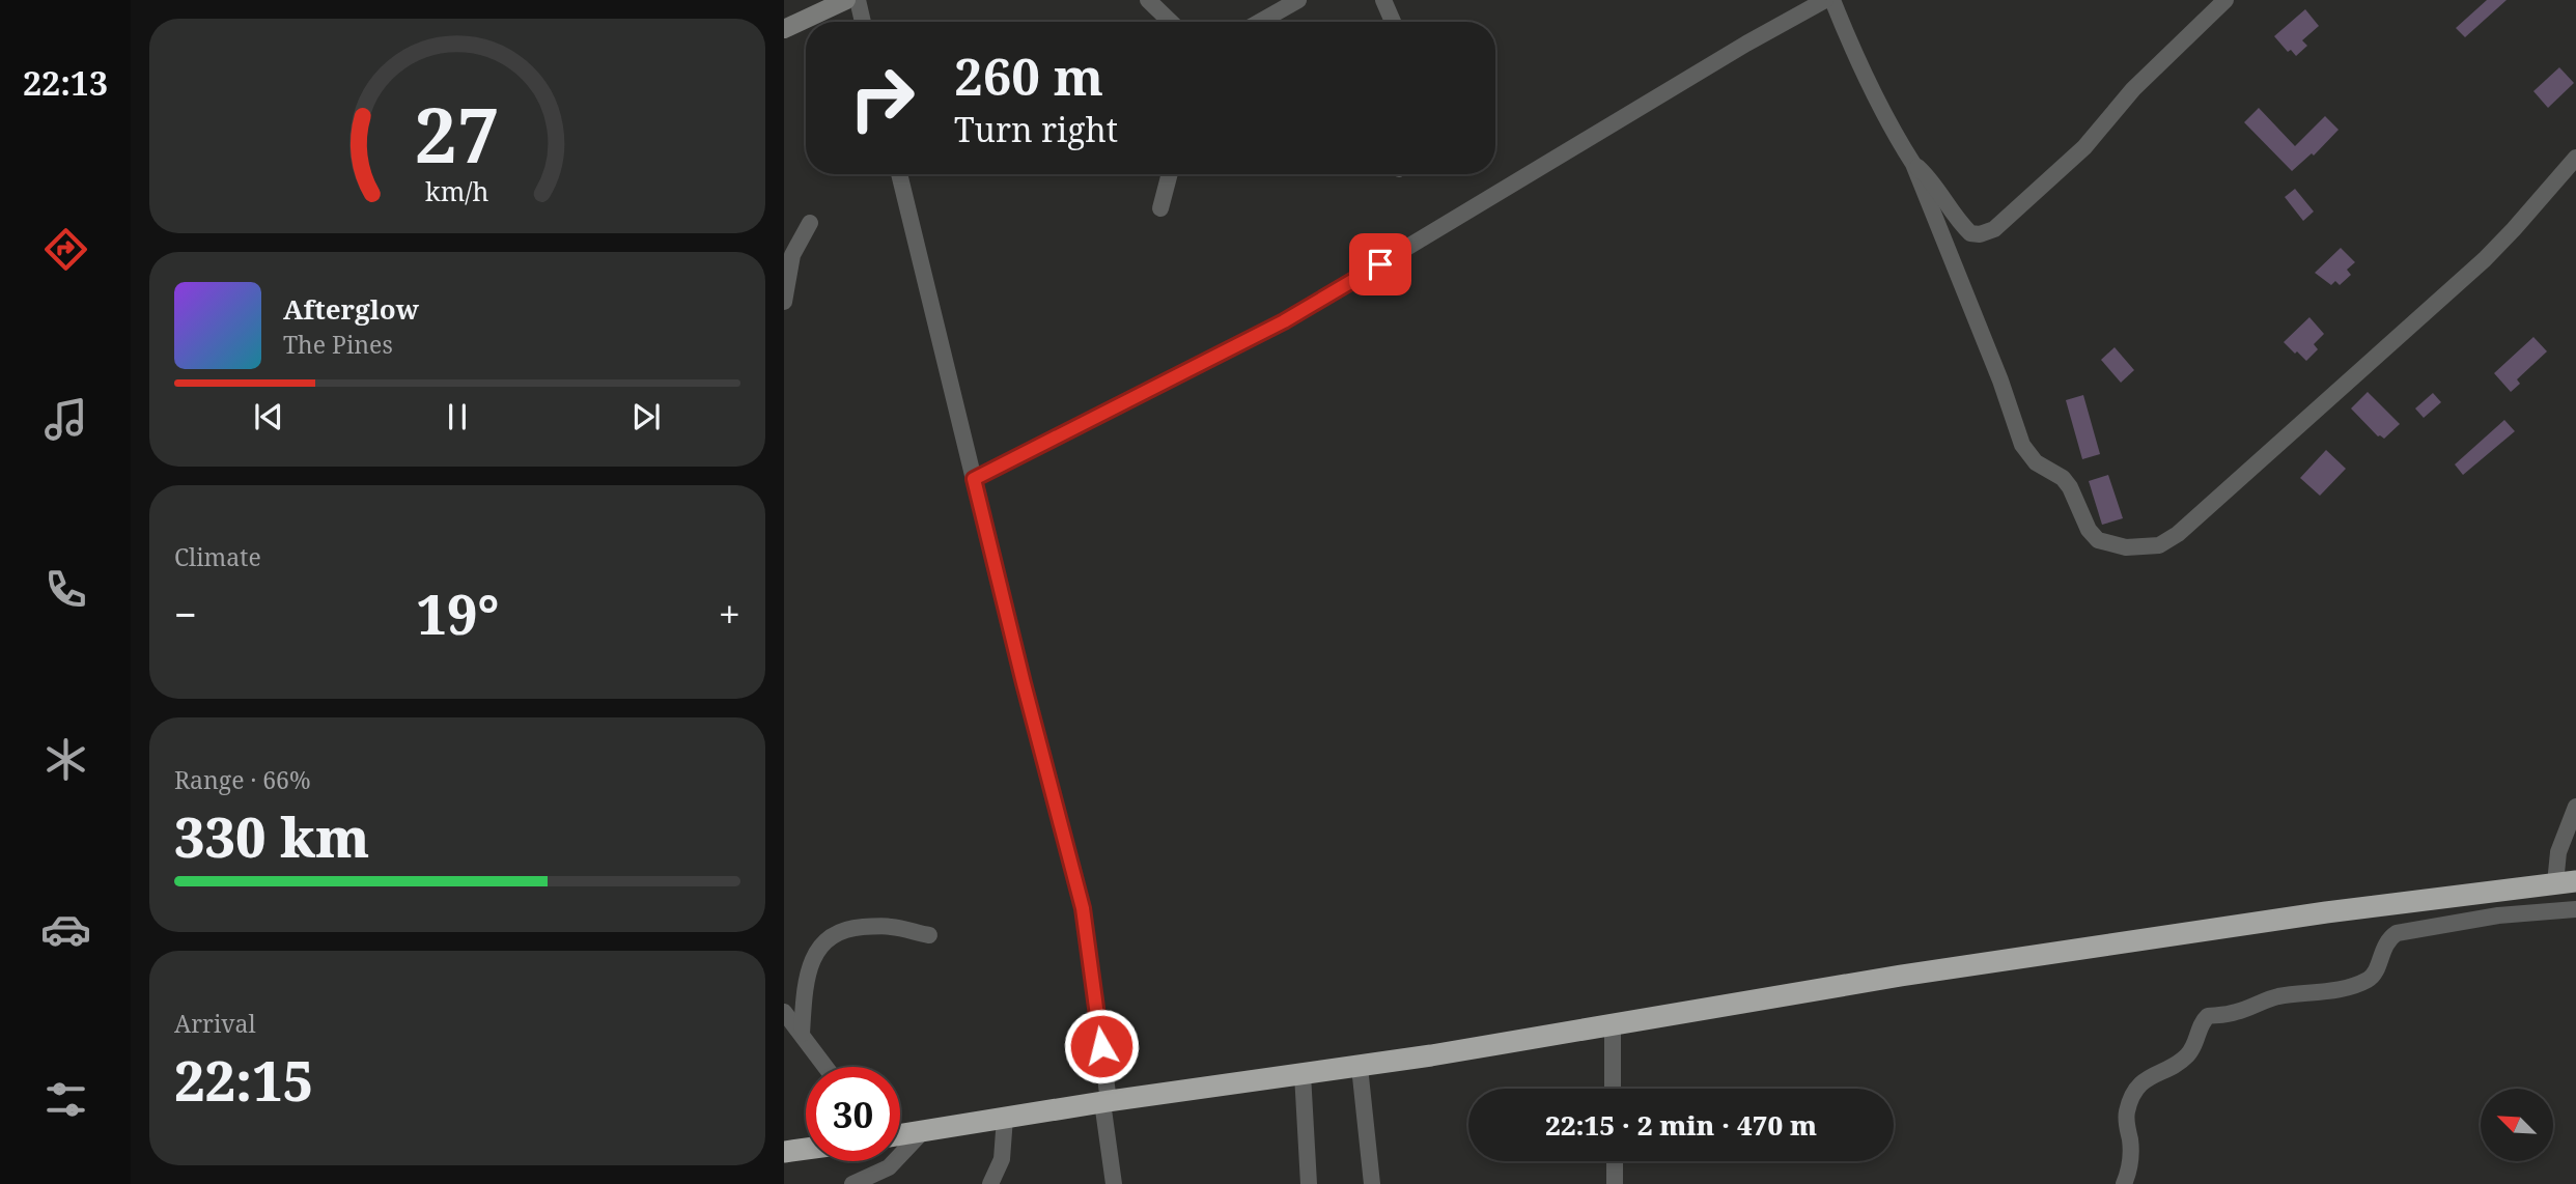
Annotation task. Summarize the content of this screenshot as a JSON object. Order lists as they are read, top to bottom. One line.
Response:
{"north":"top left","page":{"tabs":"22:13","turn":["260 m","Turn right"],"song":["Afterglow","The Pines"],"tile":["Climate",["Range · 66%","330 km"],["Arrival","22:15"]],"heat":["−","19°","+"],"limit":"30","trip":"22:15 · 2 min · 470 m","gauge":["27","km/h"]}}
